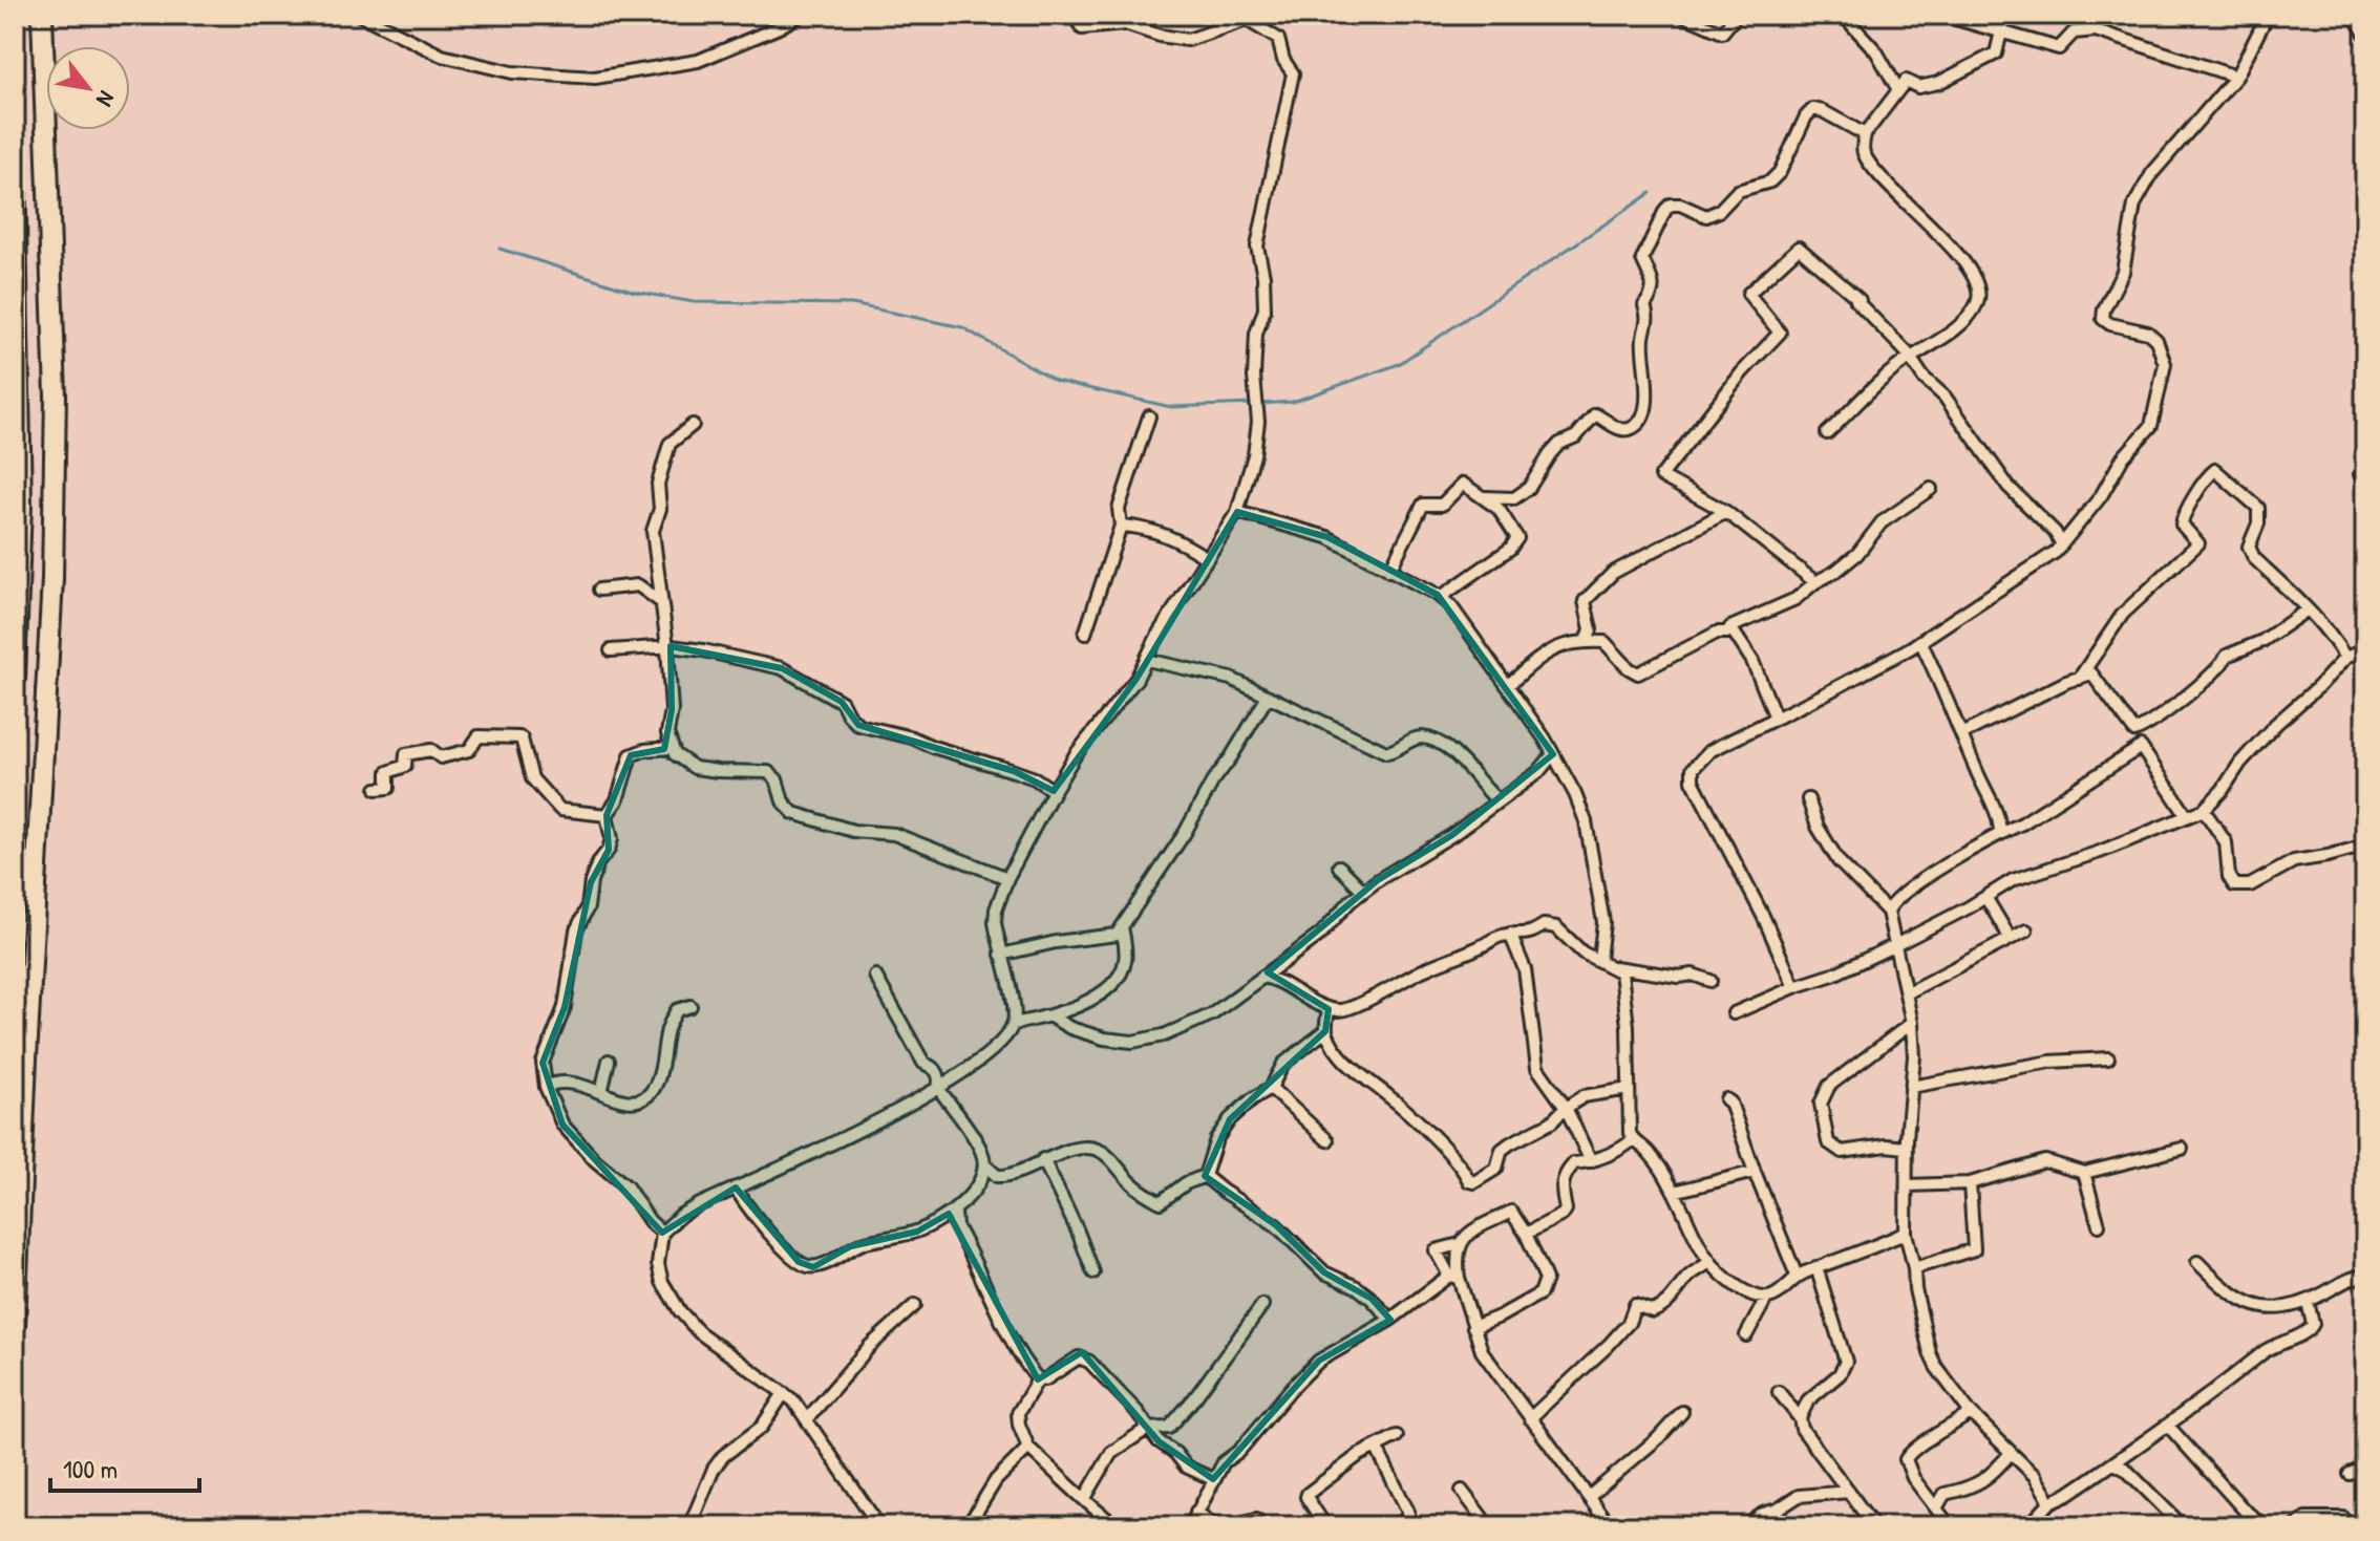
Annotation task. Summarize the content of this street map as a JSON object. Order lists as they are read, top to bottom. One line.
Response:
{"scale_bar":"100 m","north":"bottom right"}
